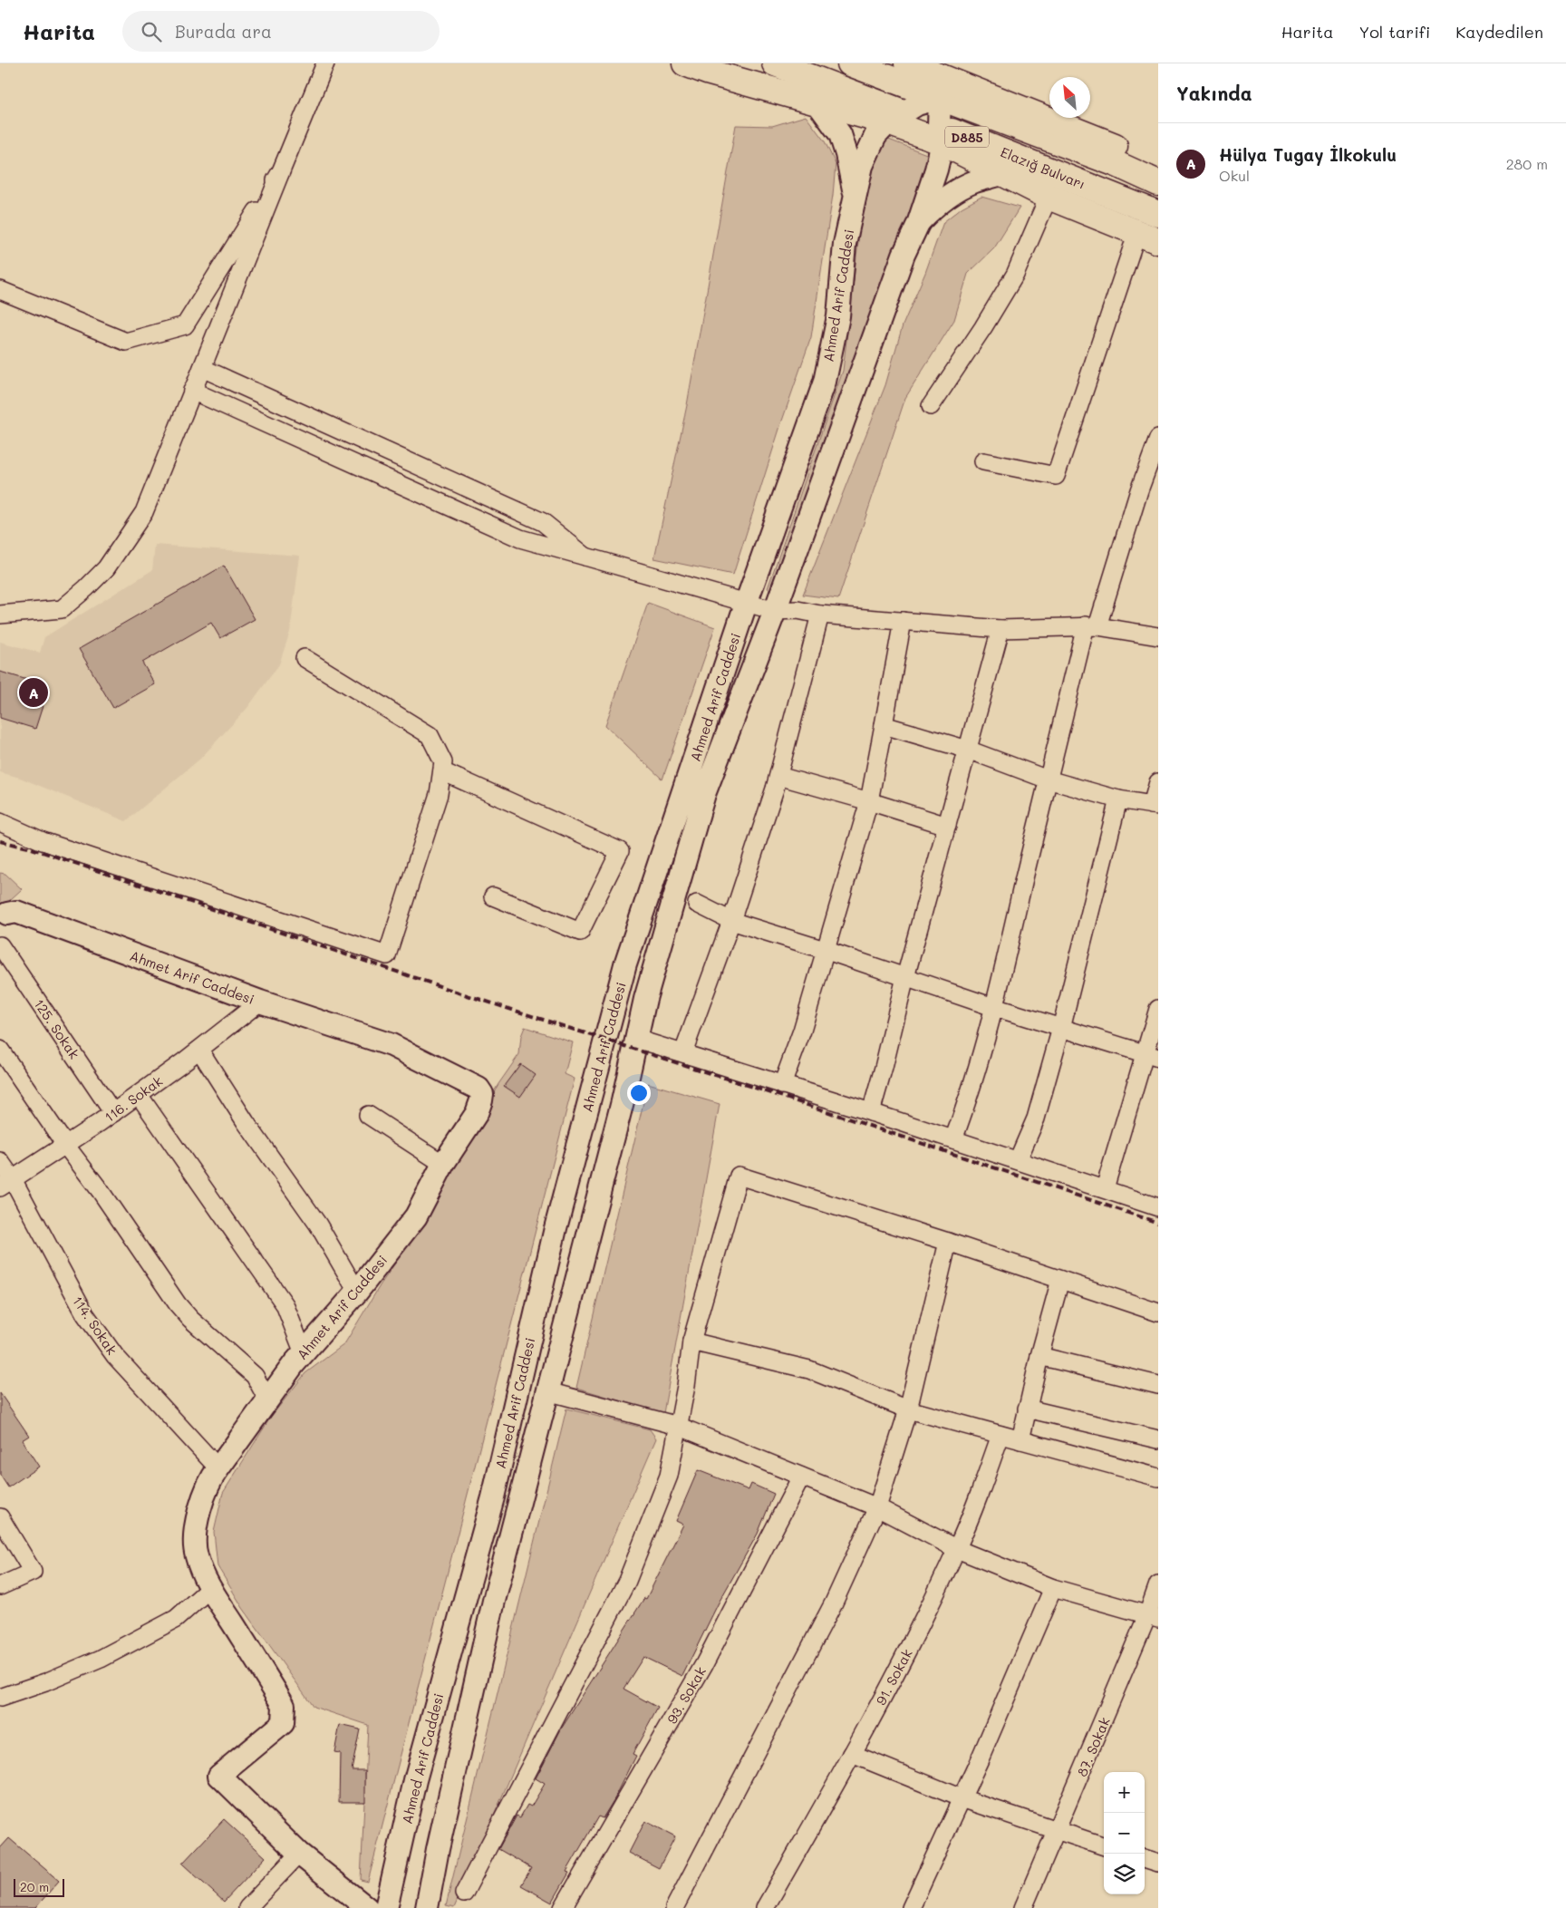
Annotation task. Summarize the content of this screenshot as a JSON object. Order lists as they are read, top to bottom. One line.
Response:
{"streets":{"highway":["D885","Elazığ Bulvarı"],"street":["Ahmed Arif Caddesi","Ahmet Arif Caddesi","125. Sokak","116. Sokak","114. Sokak","91. Sokak","93. Sokak","87. Sokak"]},"crossings":[["Elazığ Bulvarı","Ahmed Arif Caddesi"],["Ahmet Arif Caddesi","116. Sokak"],["Ahmet Arif Caddesi","114. Sokak"],["125. Sokak","116. Sokak"],["116. Sokak","114. Sokak"]],"scale_bar":"20 m","north":"top left","page":{"header":"Harita","search":"Burada ara","nav":["Harita","Yol tarifi","Kaydedilen"],"heading":"Yakında","list":[{"mark":"A","name":"Hülya Tugay İlkokulu","note":"Okul","value":"280 m"}],"pins":"A","map_buttons":["+","−"],"scale":"20 m"}}
